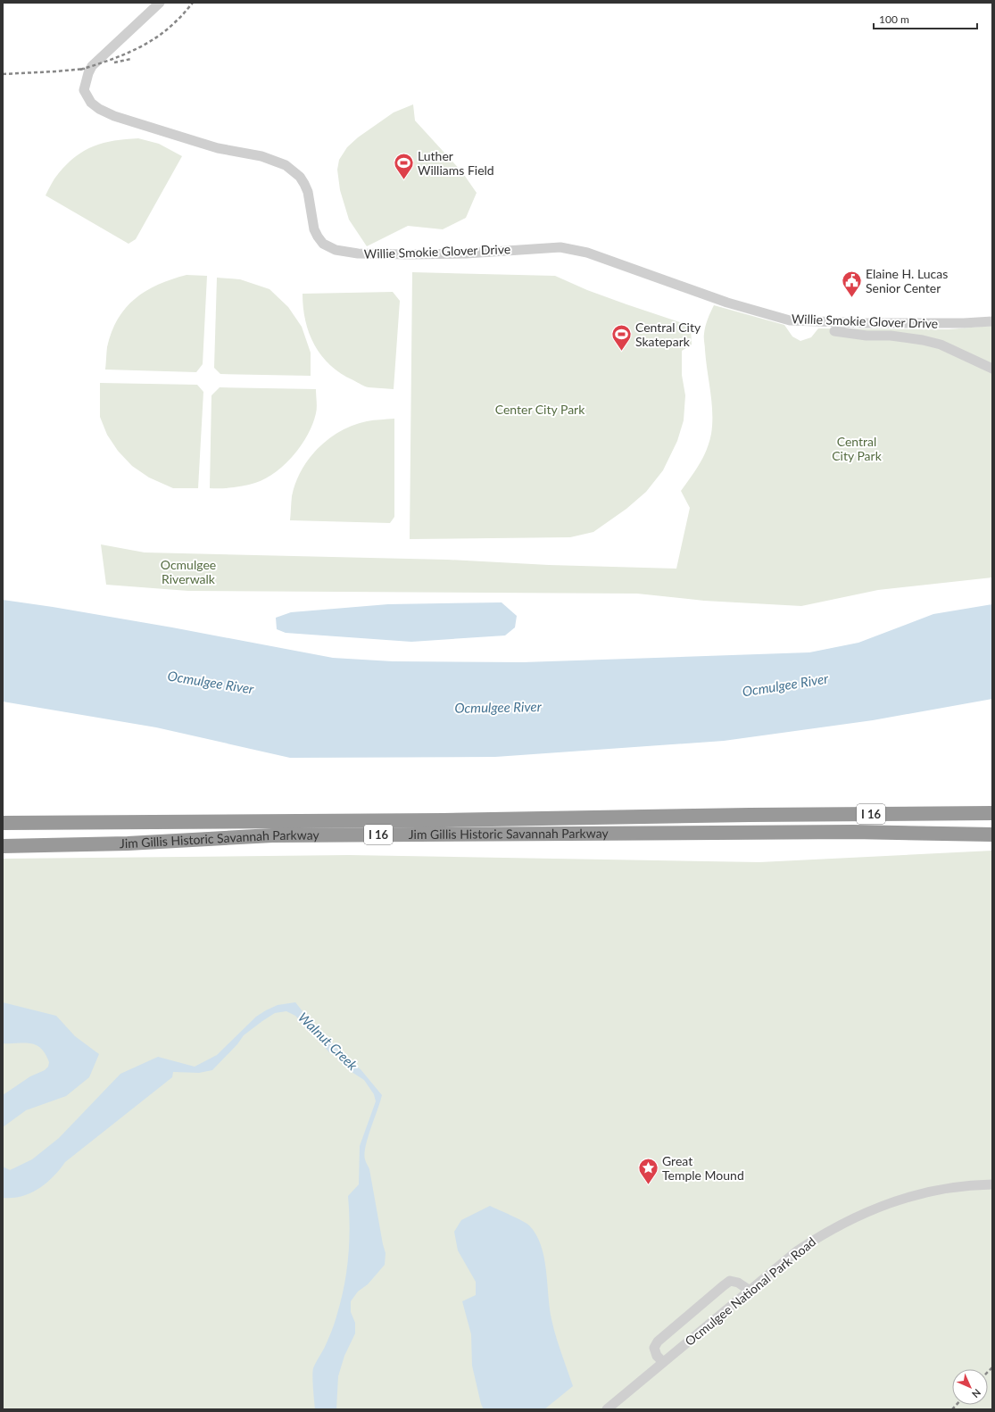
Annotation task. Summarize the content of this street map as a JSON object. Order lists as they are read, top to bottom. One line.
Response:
{"streets":{"highway":["I 16","Jim Gillis Historic Savannah Parkway"],"street":["Willie Smokie Glover Drive","Ocmulgee National Park Road"]},"water":["Ocmulgee River","Walnut Creek"],"parks":["Center City Park","Central City Park","Ocmulgee Riverwalk"],"places":{"sports":["Luther Williams Field","Central City Skatepark"],"public building":["Elaine H. Lucas Senior Center"],"place":["Great Temple Mound"]},"scale_bar":"100 m","north":"bottom right"}
